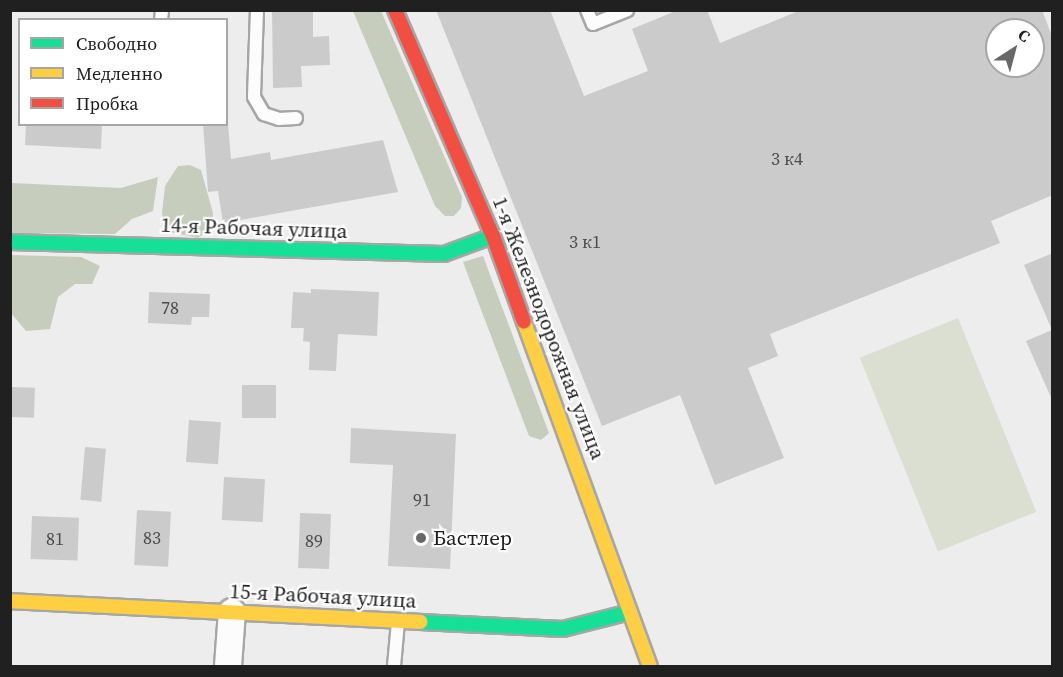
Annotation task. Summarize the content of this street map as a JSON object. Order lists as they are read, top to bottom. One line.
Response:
{"streets":{"street":["14-я Рабочая улица","1-я Железнодорожная улица","15-я Рабочая улица"]},"crossings":[["14-я Рабочая улица","1-я Железнодорожная улица"],["1-я Железнодорожная улица","15-я Рабочая улица"]],"places":["Бастлер"],"house_numbers":["3 к4","3 к1","78","91","83","81","89"],"legend":["Свободно","Медленно","Пробка"],"north":"top right"}
